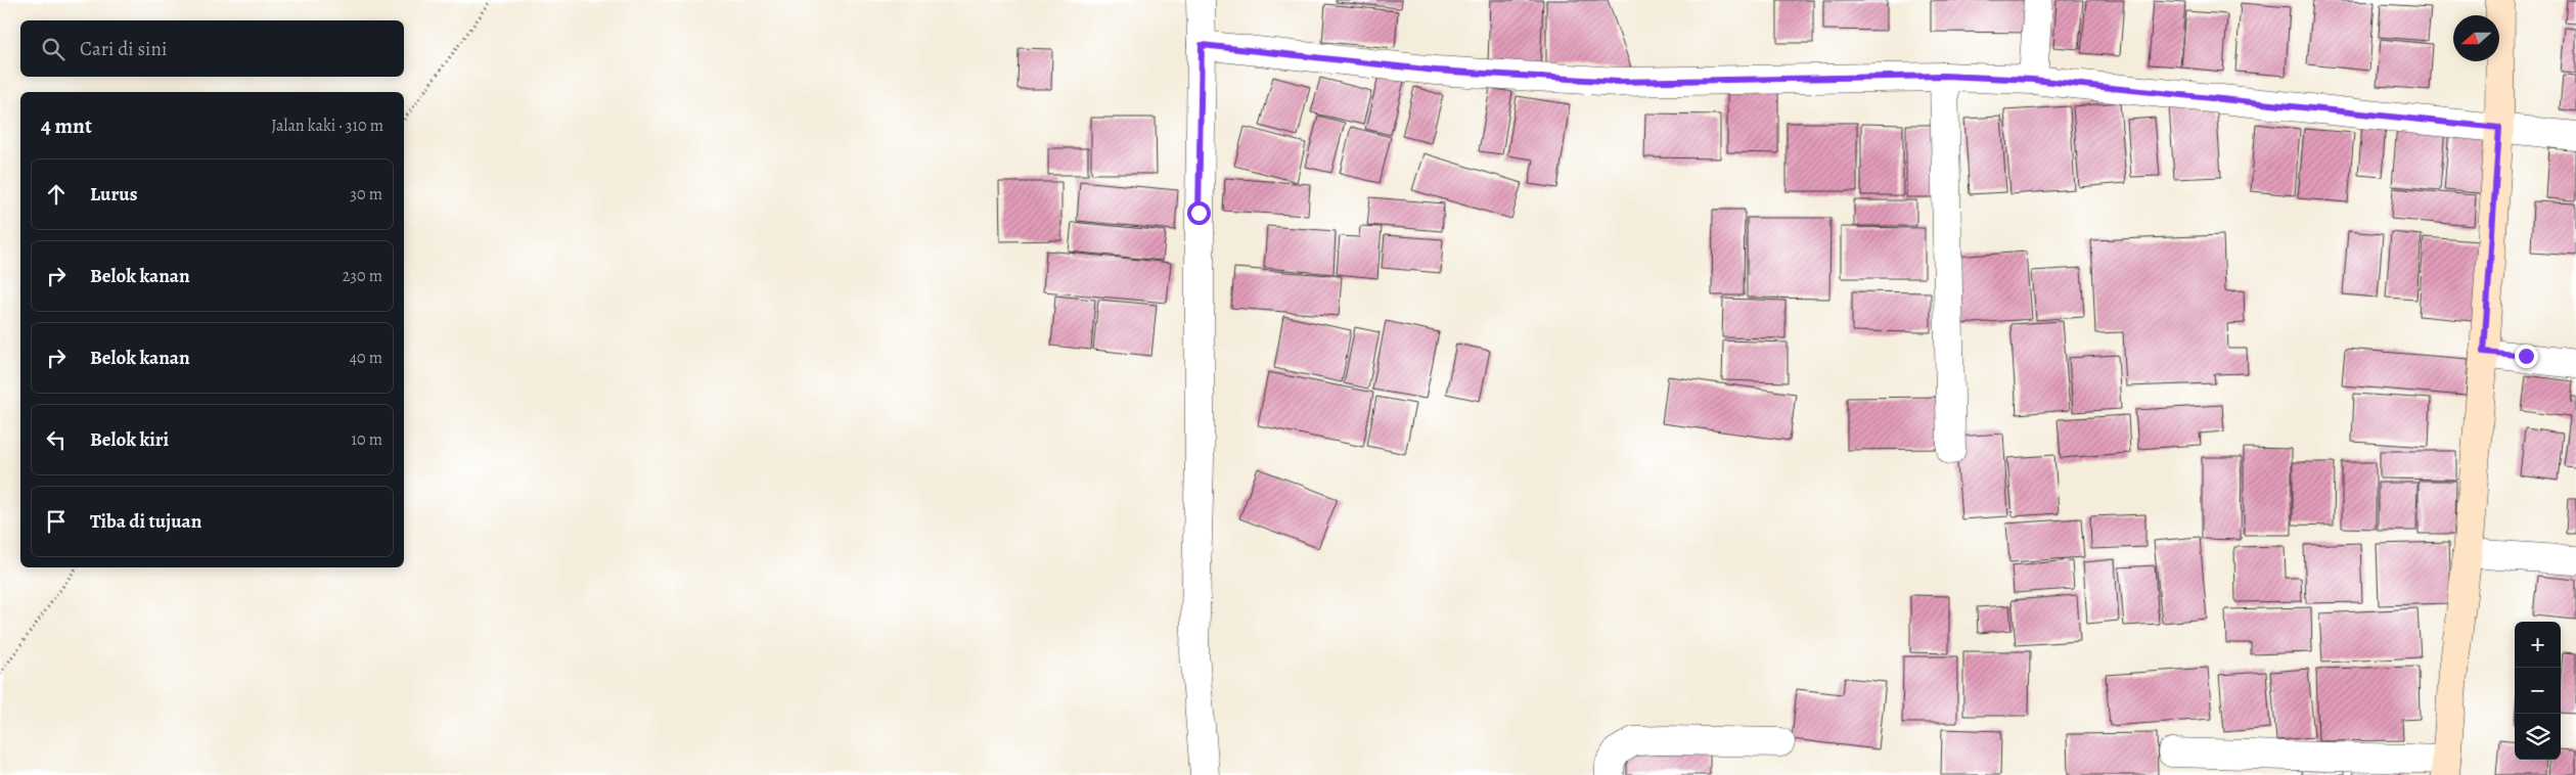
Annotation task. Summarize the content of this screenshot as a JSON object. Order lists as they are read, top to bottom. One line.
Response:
{"north":"left","page":{"search":"Cari di sini","heading":["4 mnt","Jalan kaki · 310 m"],"list":[["Lurus","30 m"],["Belok kanan","230 m"],["Belok kanan","40 m"],["Belok kiri","10 m"],"Tiba di tujuan"],"map_buttons":["+","−"]}}
